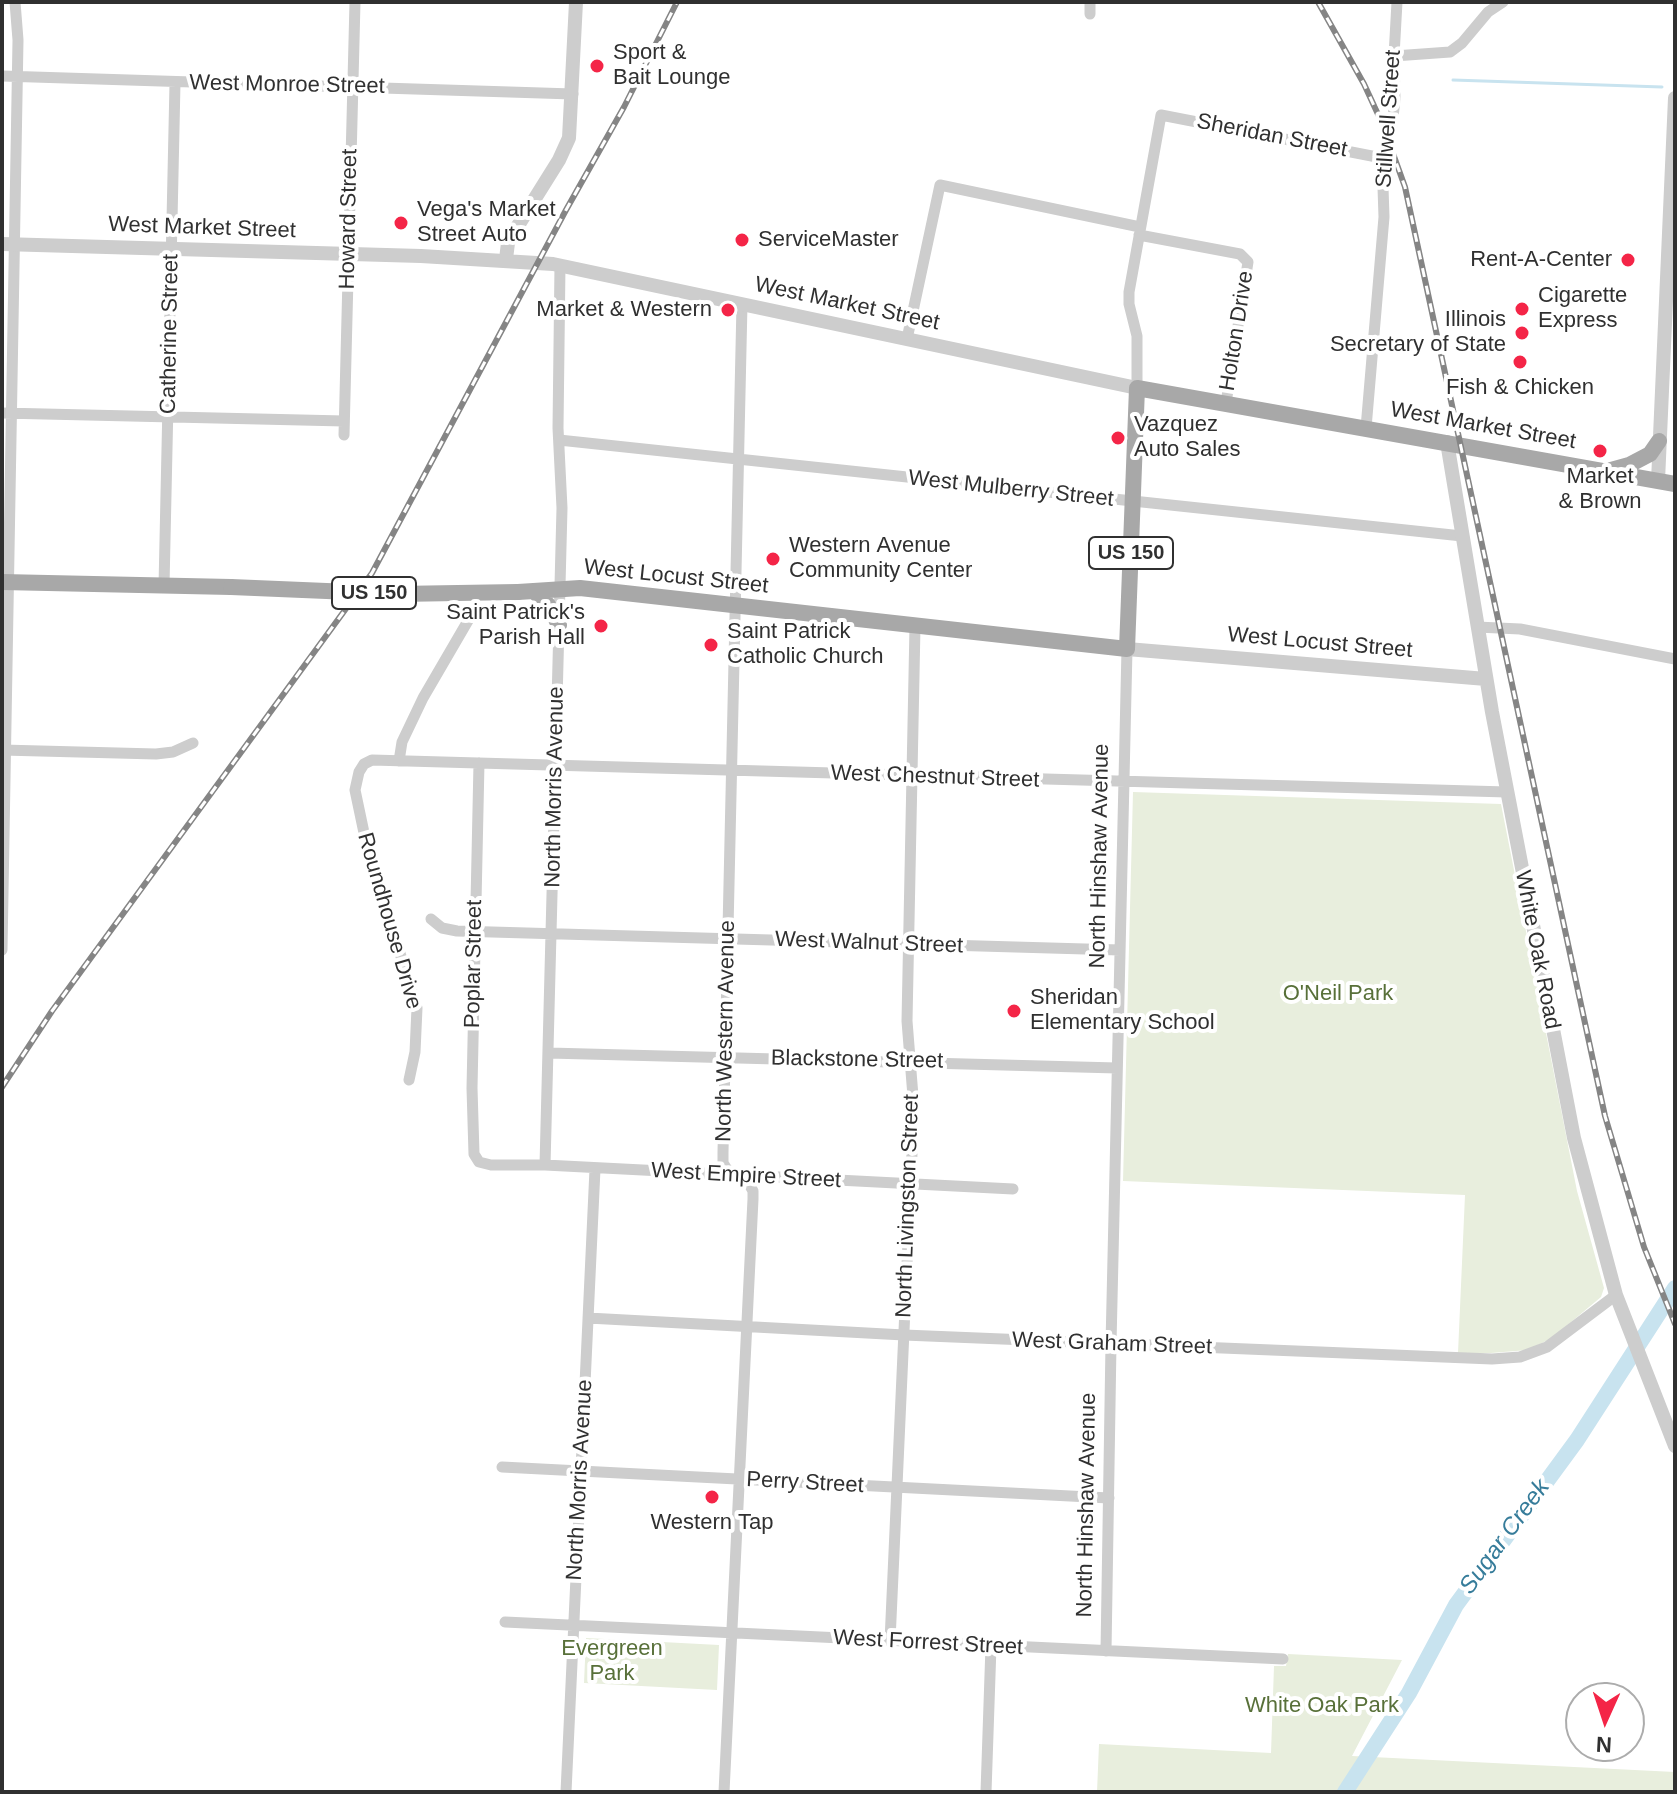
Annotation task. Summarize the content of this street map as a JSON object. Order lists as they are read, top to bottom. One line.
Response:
{"streets":{"main road":["West Market Street","US 150","West Locust Street","North Hinshaw Avenue"],"street":["West Monroe Street","Stillwell Street","Sheridan Street","Howard Street","Holton Drive","Catherine Street","West Mulberry Street","West Chestnut Street","North Morris Avenue","Roundhouse Drive","West Walnut Street","White Oak Road","Poplar Street","North Western Avenue","Blackstone Street","West Empire Street","North Livingston Street","West Graham Street","Perry Street","West Forrest Street"]},"crossings":[["West Monroe Street","Howard Street"],["West Monroe Street","Catherine Street"],["Stillwell Street","Sheridan Street"],["Stillwell Street","West Market Street"],["Sheridan Street","North Hinshaw Avenue"],["Howard Street","West Market Street"],["West Market Street","Holton Drive"],["West Market Street","Catherine Street"],["West Market Street","North Morris Avenue"],["West Market Street","North Hinshaw Avenue"],["West Market Street","White Oak Road"],["West Market Street","North Western Avenue"],["Holton Drive","North Hinshaw Avenue"],["Catherine Street","West Locust Street"],["West Mulberry Street","North Morris Avenue"],["West Mulberry Street","North Hinshaw Avenue"],["West Mulberry Street","White Oak Road"],["West Mulberry Street","North Western Avenue"],["West Locust Street","North Morris Avenue"],["West Locust Street","North Hinshaw Avenue"],["West Locust Street","White Oak Road"],["West Locust Street","North Western Avenue"],["West Locust Street","North Livingston Street"],["West Chestnut Street","North Morris Avenue"],["West Chestnut Street","North Hinshaw Avenue"],["West Chestnut Street","Roundhouse Drive"],["West Chestnut Street","White Oak Road"],["West Chestnut Street","Poplar Street"],["West Chestnut Street","North Western Avenue"],["West Chestnut Street","North Livingston Street"],["North Morris Avenue","West Walnut Street"],["North Morris Avenue","Blackstone Street"],["North Morris Avenue","West Empire Street"],["North Morris Avenue","West Graham Street"],["North Morris Avenue","Perry Street"],["North Morris Avenue","West Forrest Street"],["North Hinshaw Avenue","West Walnut Street"],["North Hinshaw Avenue","Blackstone Street"],["North Hinshaw Avenue","West Graham Street"],["North Hinshaw Avenue","Perry Street"],["North Hinshaw Avenue","West Forrest Street"],["West Walnut Street","Poplar Street"],["West Walnut Street","North Western Avenue"],["West Walnut Street","North Livingston Street"],["White Oak Road","West Graham Street"],["Poplar Street","West Empire Street"],["North Western Avenue","Blackstone Street"],["North Western Avenue","West Empire Street"],["North Western Avenue","West Graham Street"],["North Western Avenue","Perry Street"],["North Western Avenue","West Forrest Street"],["Blackstone Street","North Livingston Street"],["West Empire Street","North Livingston Street"],["North Livingston Street","West Graham Street"],["North Livingston Street","Perry Street"],["North Livingston Street","West Forrest Street"]],"water":["Sugar Creek"],"parks":["O'Neil Park","Evergreen Park","White Oak Park"],"places":["Sport & Bait Lounge","Vega's Market Street Auto","ServiceMaster","Rent-A-Center","Cigarette Express","Market & Western","Illinois Secretary of State","Fish & Chicken","Vazquez Auto Sales","Market & Brown","Western Avenue Community Center","Saint Patrick's Parish Hall","Saint Patrick Catholic Church","Sheridan Elementary School","Western Tap"],"north":"bottom"}
